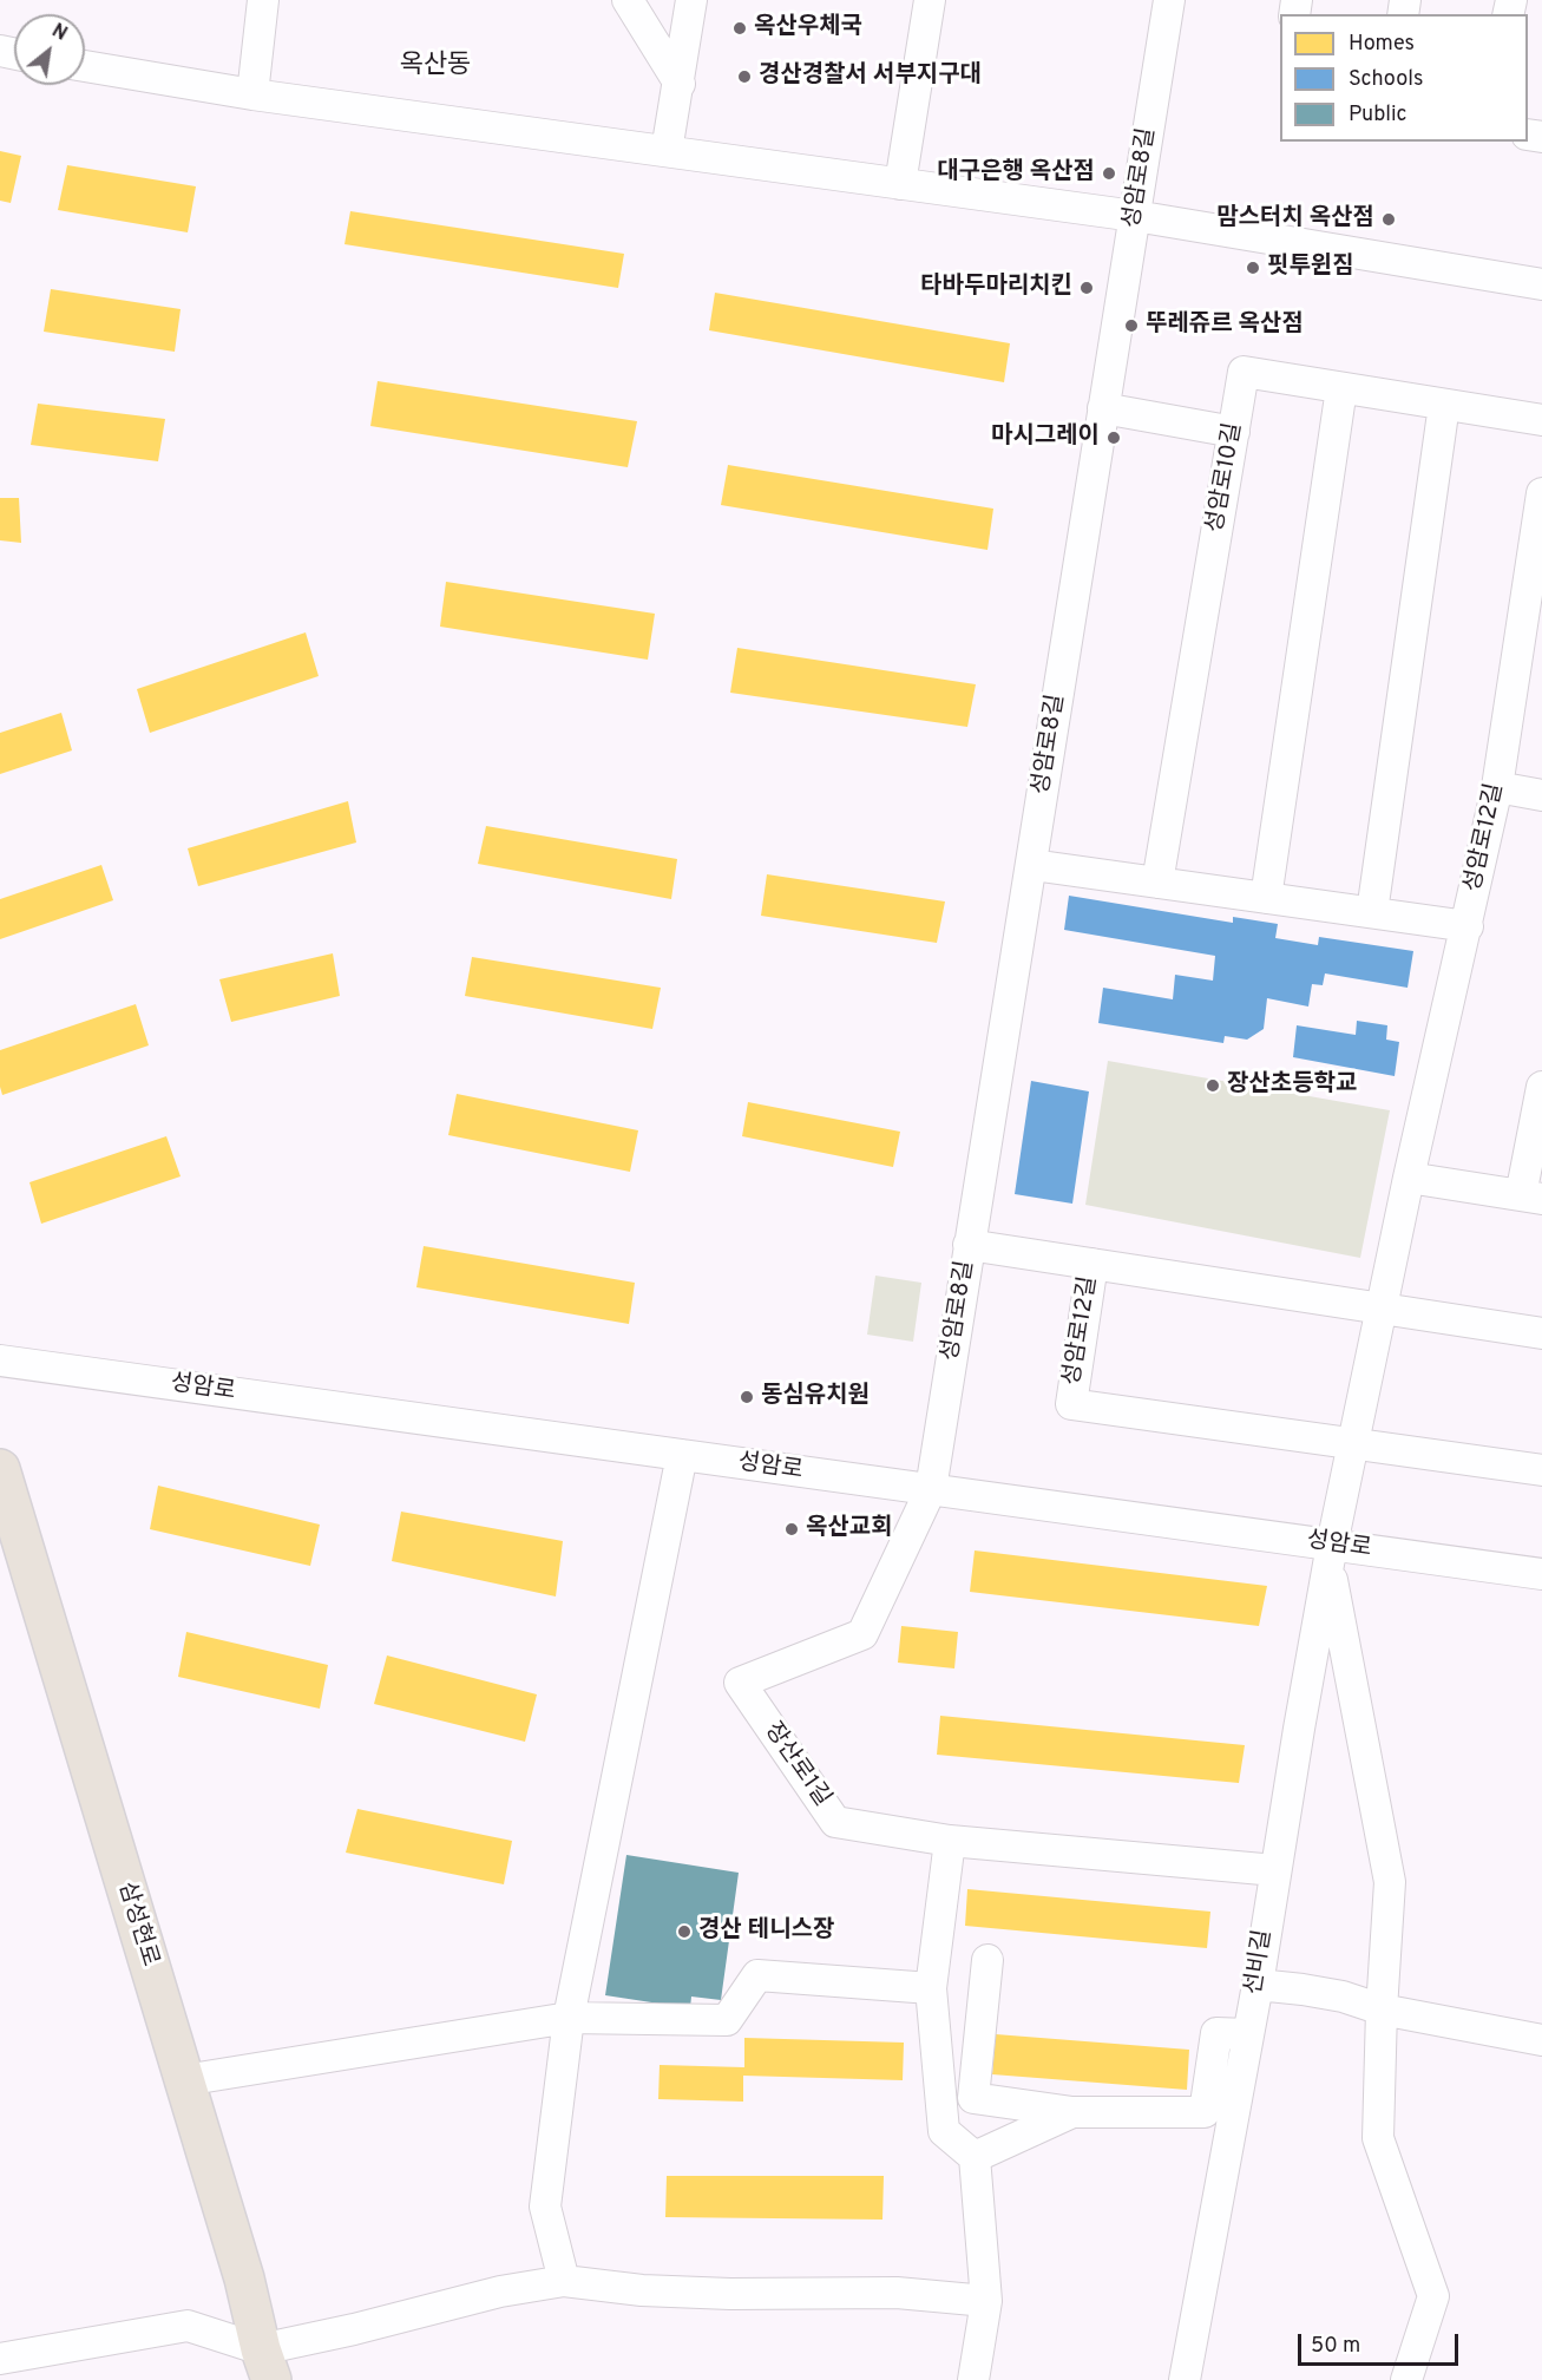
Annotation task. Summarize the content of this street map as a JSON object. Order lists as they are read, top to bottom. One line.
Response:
{"streets":{"main road":["삼성현로"],"street":["성암로8길","성암로10길","성암로12길","성암로","장산로1길","선비길"]},"crossings":[["성암로8길","성암로"],["성암로8길","장산로1길"],["성암로12길","성암로"],["성암로12길","선비길"],["성암로","선비길"],["장산로1길","선비길"]],"districts":["옥산동"],"places":["옥산우체국","경산경찰서 서부지구대","대구은행 옥산점","맘스터치 옥산점","핏투윈짐","타바두마리치킨","뚜레쥬르 옥산점","마시그레이","장산초등학교","동심유치원","옥산교회","경산 테니스장"],"legend":["Homes","Schools","Public"],"scale_bar":"50 m","north":"top right"}
